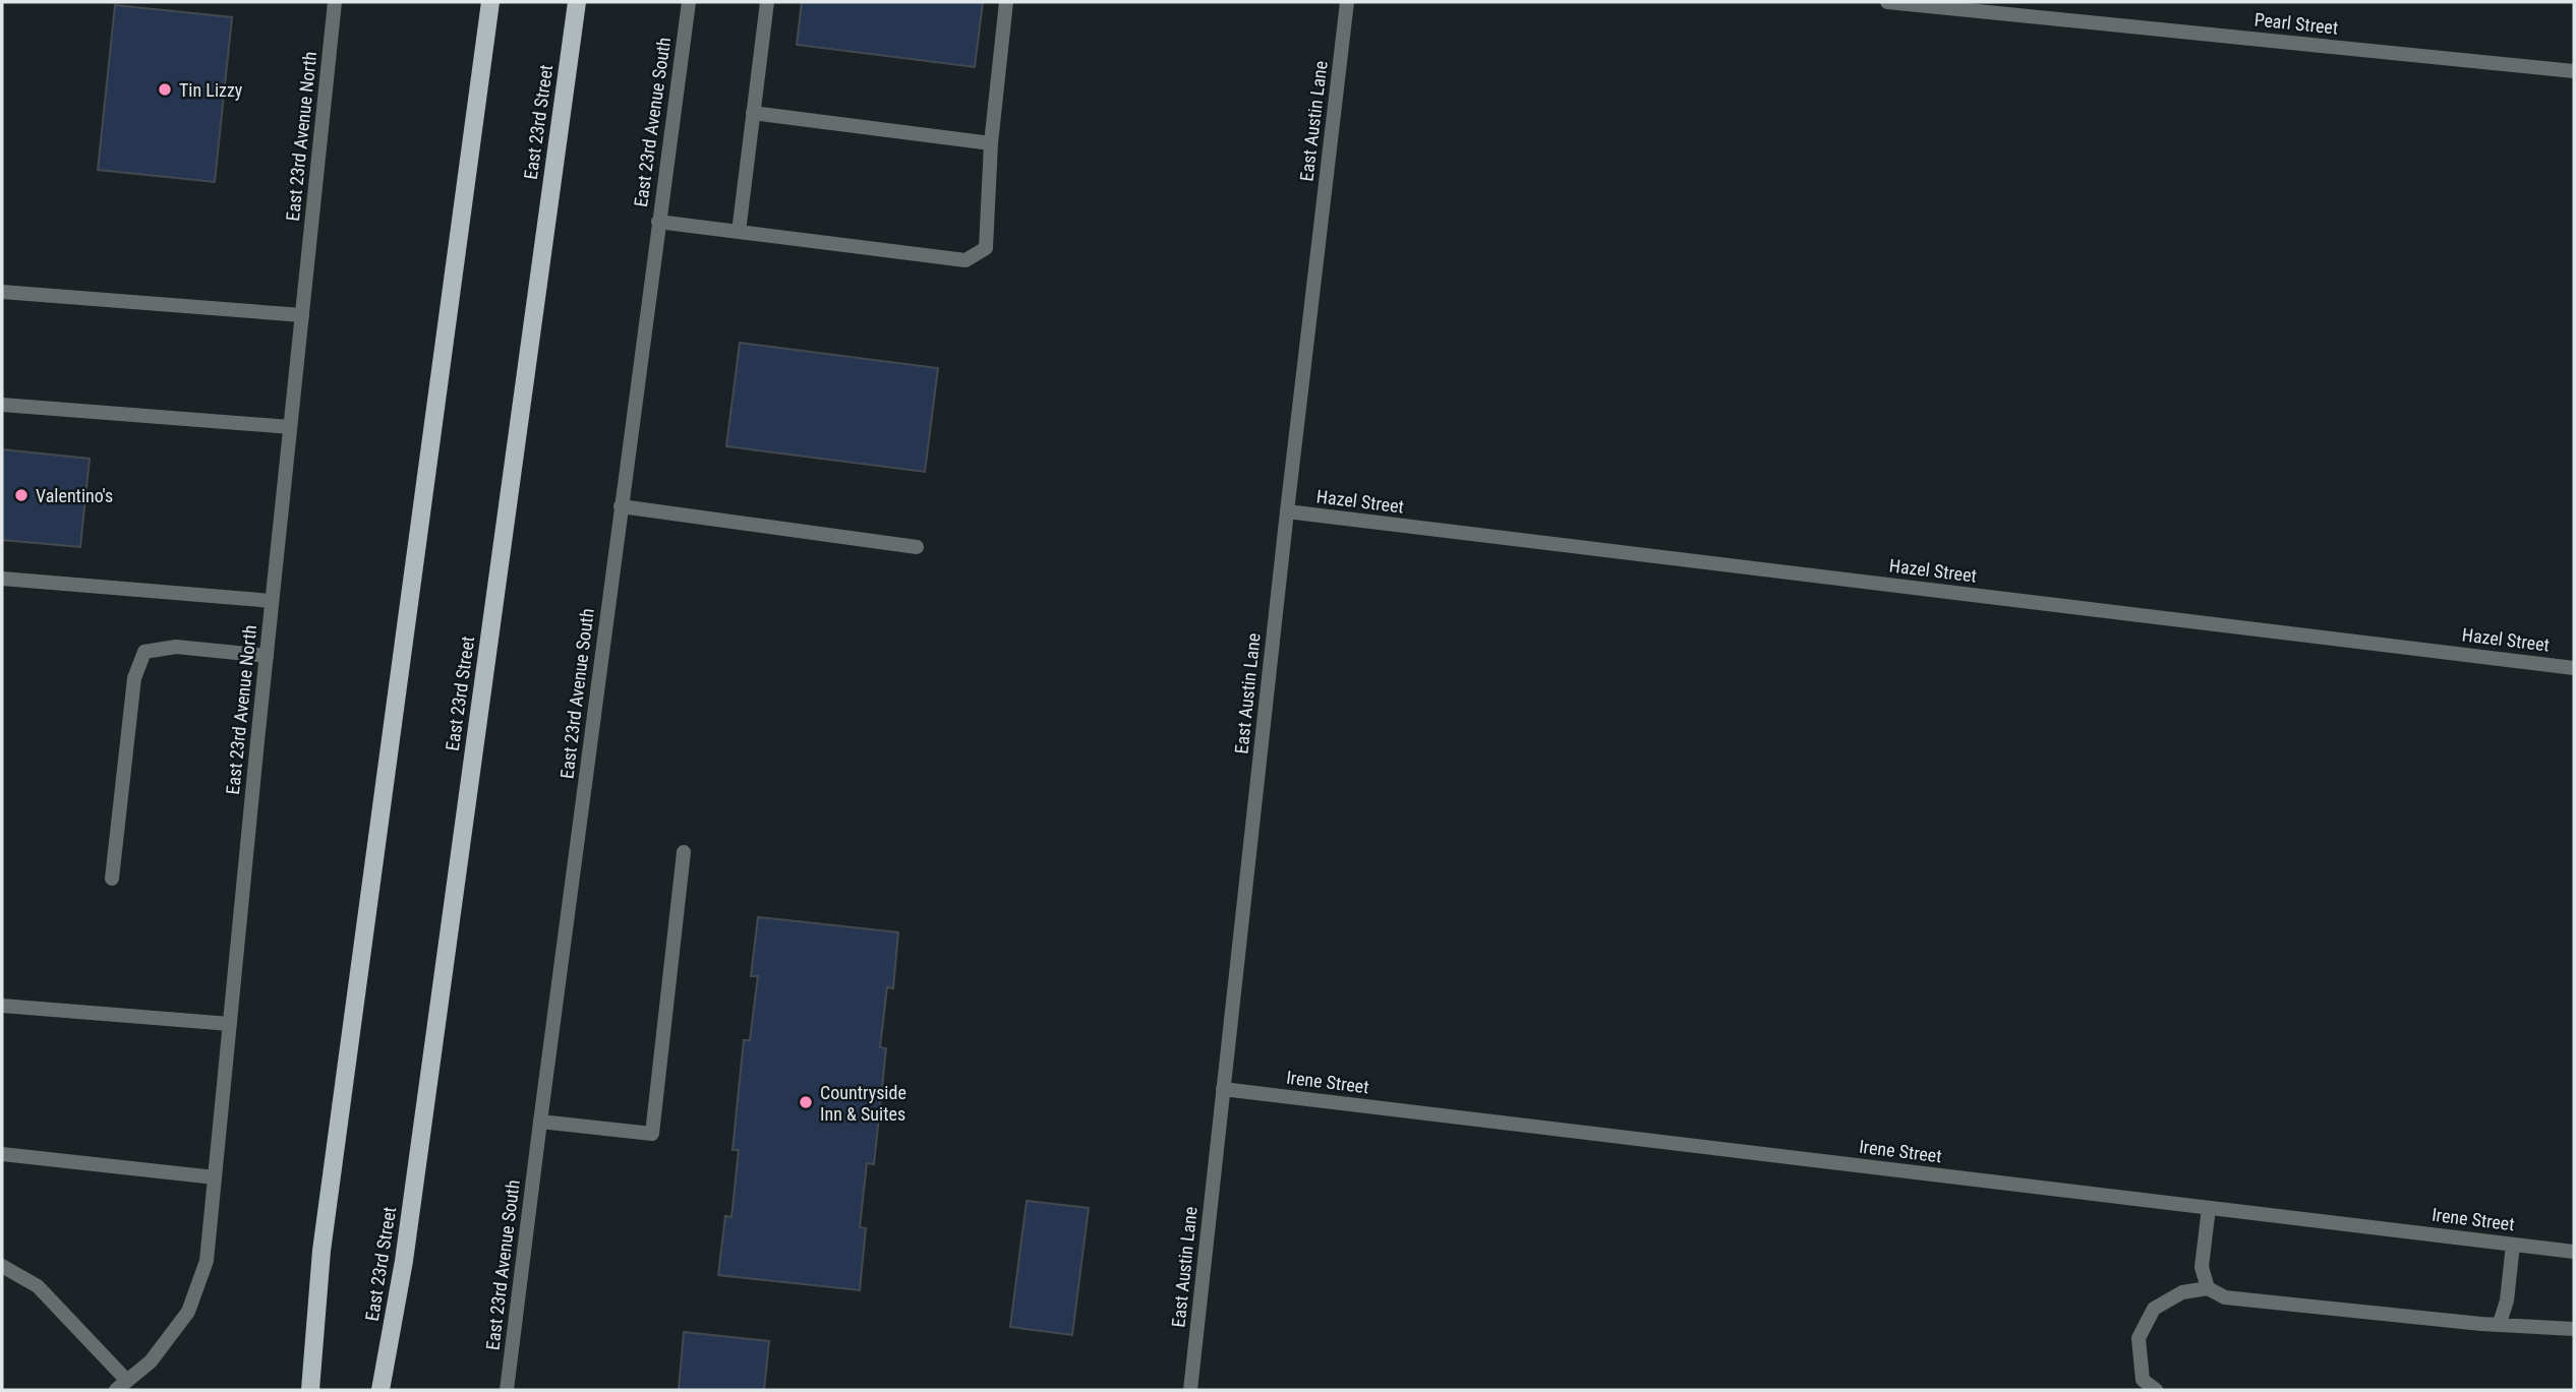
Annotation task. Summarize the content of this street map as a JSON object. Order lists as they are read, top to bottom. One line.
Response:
{"streets":{"main road":["East 23rd Street"],"street":["Pearl Street","East Austin Lane","East 23rd Avenue South","East 23rd Avenue North","Hazel Street","Irene Street"]},"crossings":[["East Austin Lane","Hazel Street"],["East Austin Lane","Irene Street"]],"places":["Tin Lizzy","Valentino's","Countryside Inn & Suites"]}
